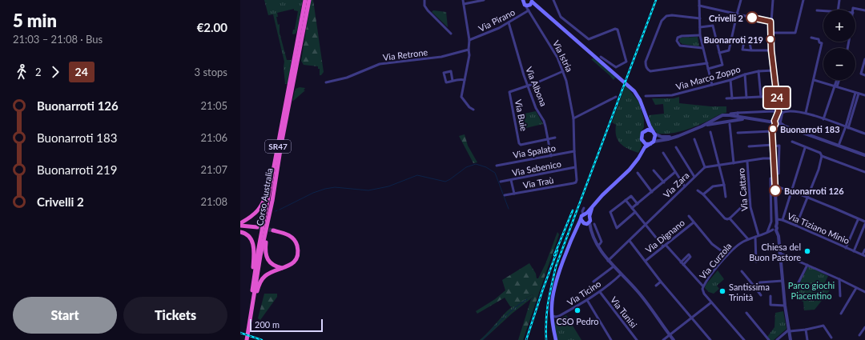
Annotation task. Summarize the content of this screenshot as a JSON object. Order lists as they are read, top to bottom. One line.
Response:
{"streets":{"highway":["SR47","Corso Australia"],"street":["Via Pirano","Via Retrone","Via Istria","Via Marco Zoppo","Via Albona","Via Buie","Via Spalato","Via Sebenico","Via Traù","Via Zara","Via Cattaro","Via Tiziano Minio","Via Dignano","Via Curzola","Via Ticino","Via Tunisi"]},"crossings":[["Via Pirano","Via Istria"],["Via Pirano","Via Albona"],["Via Istria","Via Spalato"],["Via Istria","Via Sebenico"],["Via Istria","Via Traù"],["Via Albona","Via Buie"],["Via Albona","Via Spalato"],["Via Cattaro","Via Curzola"],["Via Dignano","Via Curzola"],["Via Ticino","Via Tunisi"]],"parks":["Parco giochi Piacentino"],"places":["Crivelli 2","Buonarroti 219","Buonarroti 183","Buonarroti 126","Chiesa del Buon Pastore","Santissima Trinità","CSO Pedro"],"lines":["bus line 24"],"scale_bar":"200 m","page":{"heading":["5 min","21:03 – 21:08 · Bus","€2.00"],"on_map":"24","map_buttons":["+","−"],"legs":["2","24","3 stops"],"list":[{"name":"Buonarroti 126","value":"21:05"},{"name":"Buonarroti 183","value":"21:06"},{"name":"Buonarroti 219","value":"21:07"},{"name":"Crivelli 2","value":"21:08"}],"buttons":["Start","Tickets"],"scale":"200 m"}}
